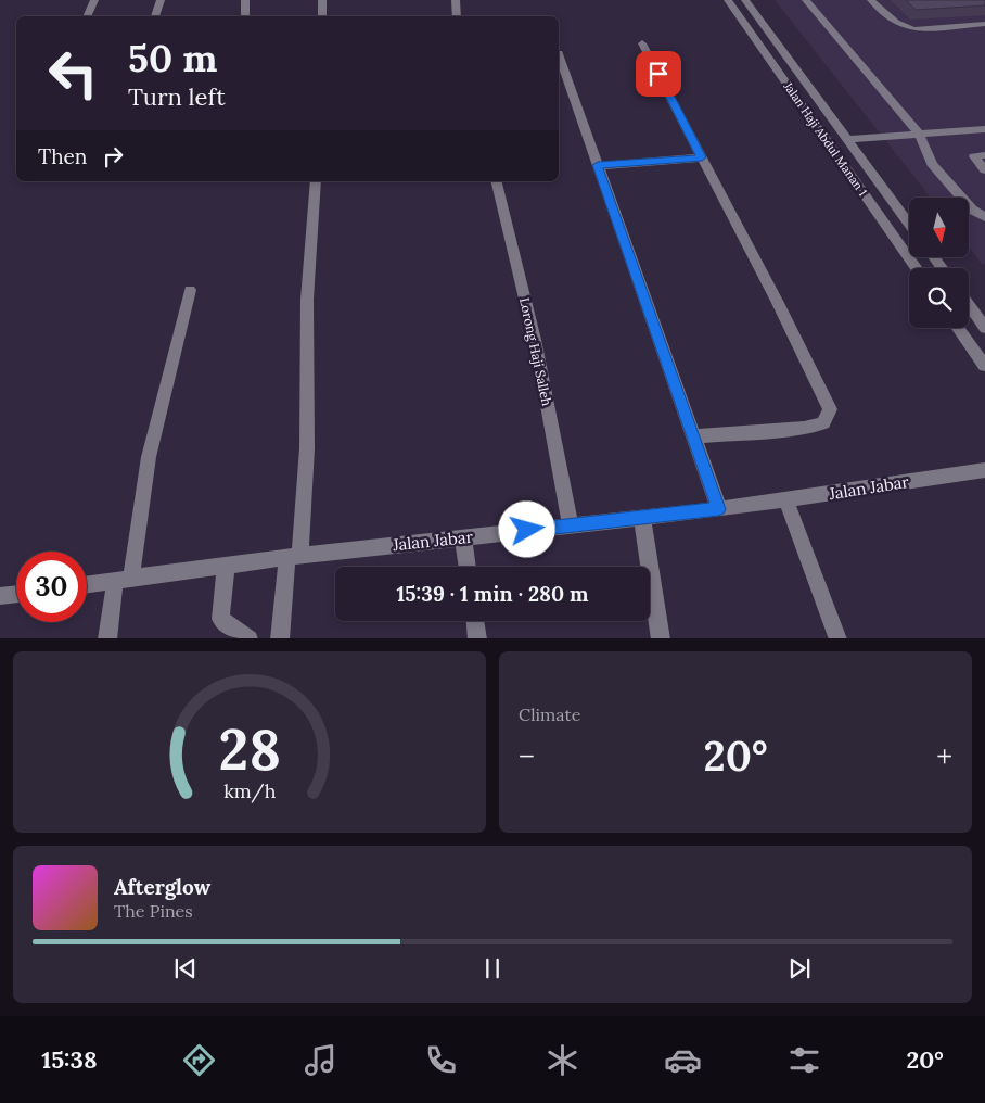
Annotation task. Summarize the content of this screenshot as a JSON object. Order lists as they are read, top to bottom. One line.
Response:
{"streets":{"street":["Jalan Haji Abdul Manan 1","Lorong Haji Salleh","Jalan Jabar"]},"crossings":[["Lorong Haji Salleh","Jalan Jabar"]],"north":"bottom","page":{"turn":["50 m","Turn left"],"then":"Then","limit":"30","trip":"15:39 · 1 min · 280 m","tile":"Climate","heat":["−","20°","+"],"song":["Afterglow","The Pines"],"tabs":["15:38","20°"],"gauge":["28","km/h"]}}
